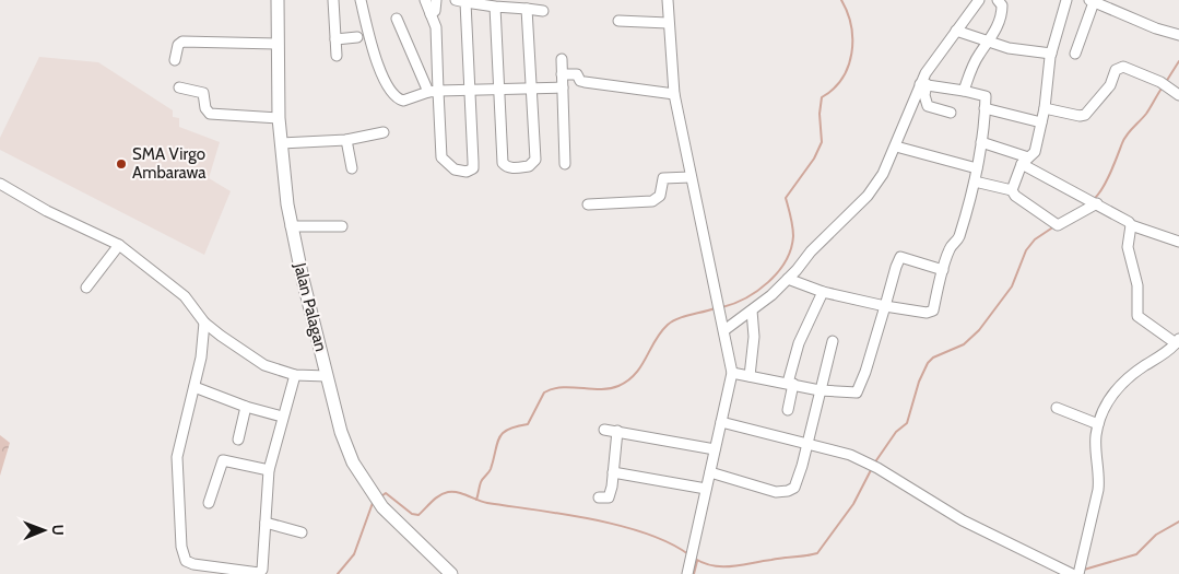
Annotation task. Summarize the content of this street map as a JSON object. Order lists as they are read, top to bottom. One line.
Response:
{"streets":{"main road":["Jalan Palagan"]},"places":["SMA Virgo Ambarawa"],"north":"right"}
